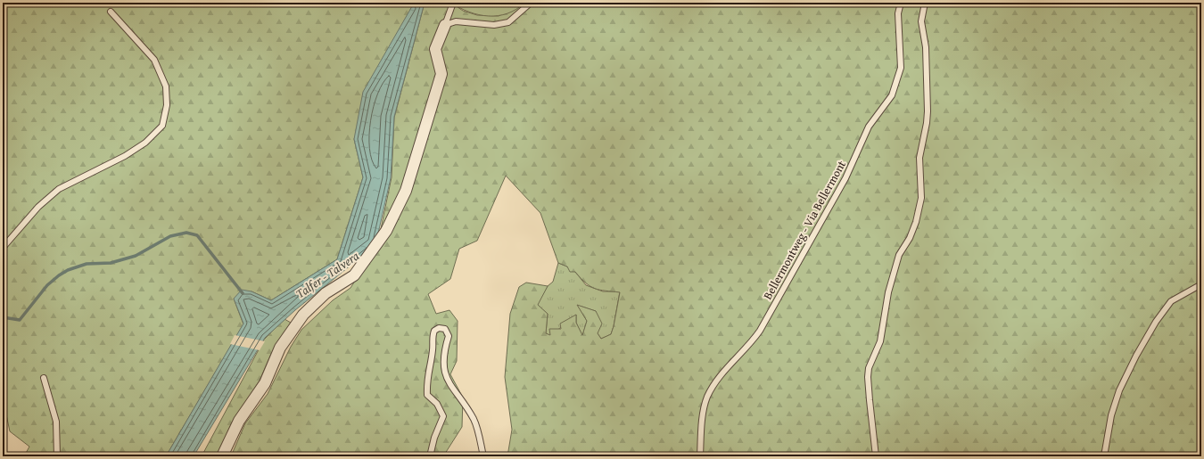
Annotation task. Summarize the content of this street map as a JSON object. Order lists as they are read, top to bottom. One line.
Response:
{"streets":{"lane":["Bellermontweg - Via Bellermont"]},"water":["Talfer - Talvera"]}
